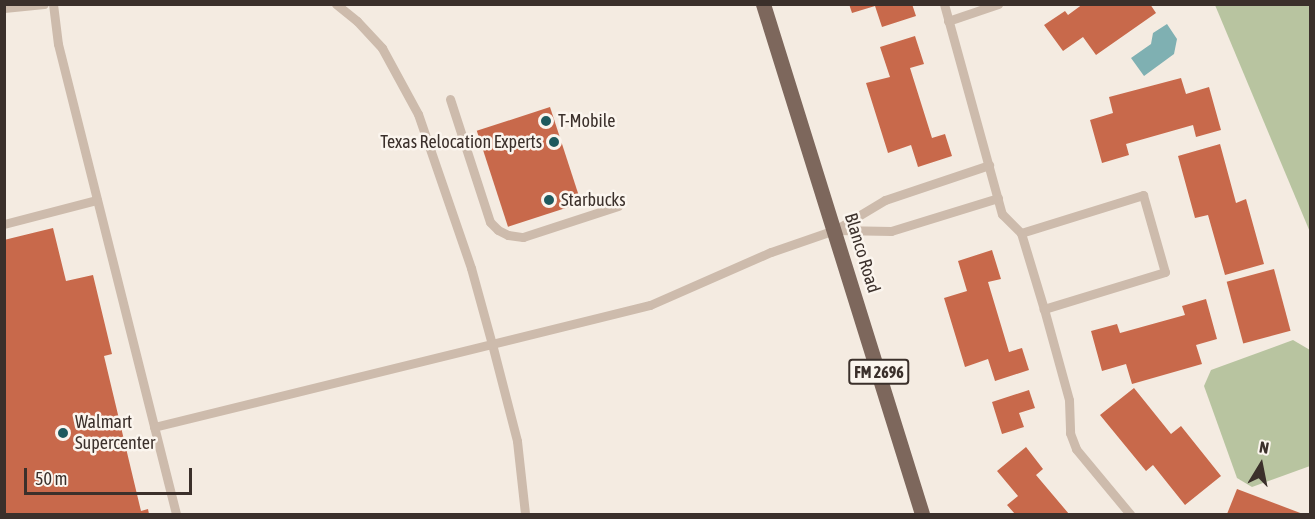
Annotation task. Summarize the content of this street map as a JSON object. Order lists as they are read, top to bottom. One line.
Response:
{"streets":{"main road":["Blanco Road","FM 2696"]},"places":["T-Mobile","Texas Relocation Experts","Starbucks","Walmart Supercenter"],"scale_bar":"50 m","north":"top"}
